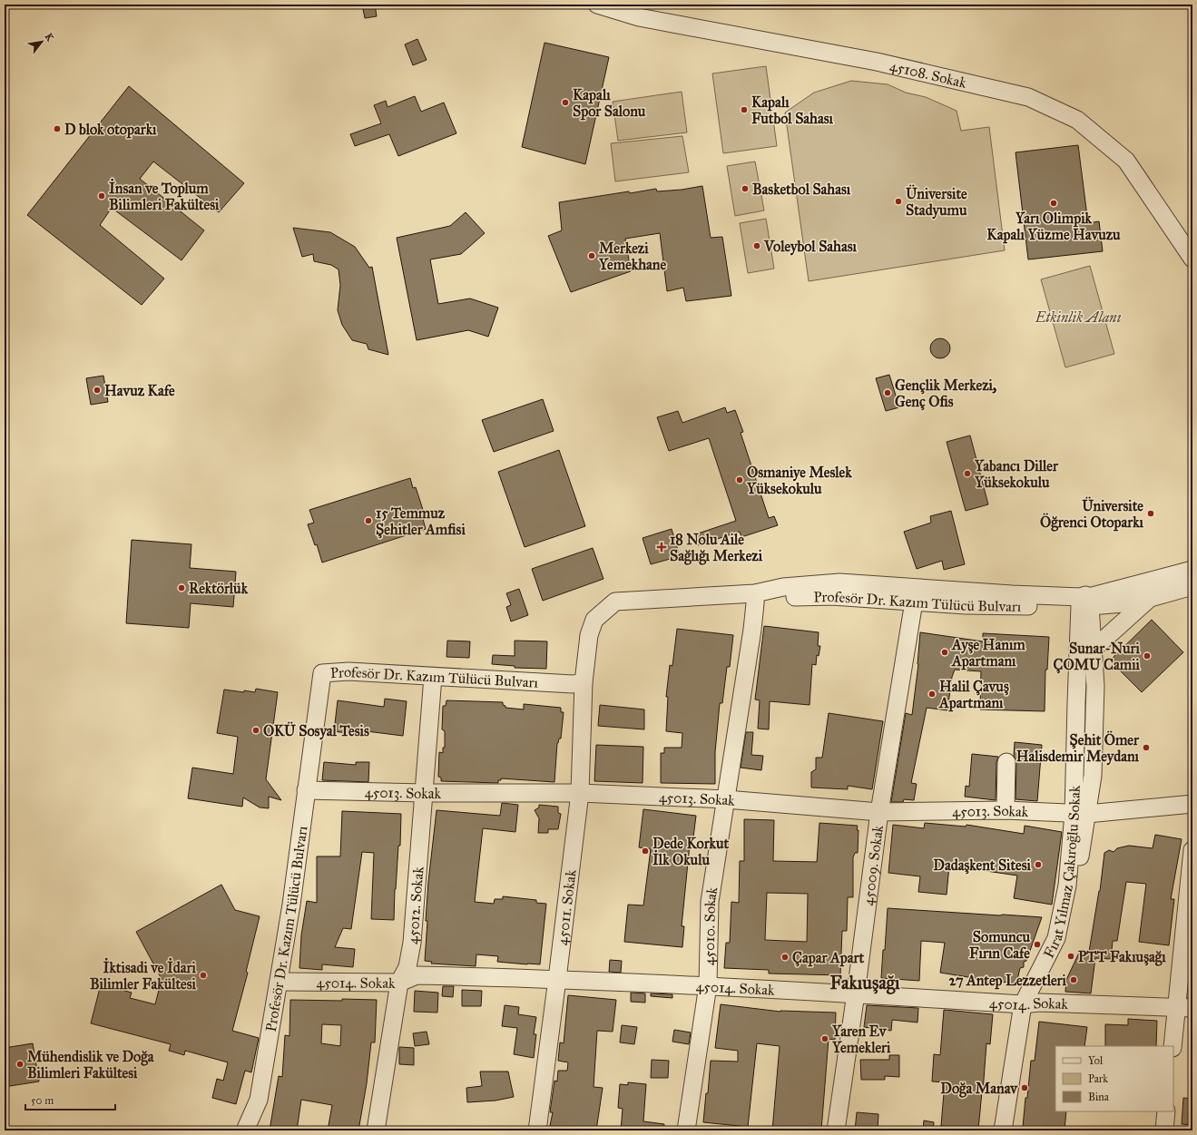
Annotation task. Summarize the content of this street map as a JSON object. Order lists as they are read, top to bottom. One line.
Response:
{"streets":{"street":["45108. Sokak","Profesör Dr. Kazım Tülücü Bulvarı","45013. Sokak","45009. Sokak","Fırat Yılmaz Çakıroğlu Sokak","45012. Sokak","45011. Sokak","45010. Sokak","45014. Sokak"]},"crossings":[["Profesör Dr. Kazım Tülücü Bulvarı","45013. Sokak"],["Profesör Dr. Kazım Tülücü Bulvarı","45009. Sokak"],["Profesör Dr. Kazım Tülücü Bulvarı","Fırat Yılmaz Çakıroğlu Sokak"],["Profesör Dr. Kazım Tülücü Bulvarı","45012. Sokak"],["Profesör Dr. Kazım Tülücü Bulvarı","45011. Sokak"],["Profesör Dr. Kazım Tülücü Bulvarı","45010. Sokak"],["Profesör Dr. Kazım Tülücü Bulvarı","45014. Sokak"],["45013. Sokak","45009. Sokak"],["45013. Sokak","Fırat Yılmaz Çakıroğlu Sokak"],["45013. Sokak","45012. Sokak"],["45013. Sokak","45011. Sokak"],["45013. Sokak","45010. Sokak"],["45009. Sokak","45014. Sokak"],["Fırat Yılmaz Çakıroğlu Sokak","45014. Sokak"],["45012. Sokak","45014. Sokak"],["45011. Sokak","45014. Sokak"],["45010. Sokak","45014. Sokak"]],"districts":["Fakıuşağı"],"parks":["Etkinlik Alanı"],"places":{"other":["Kapalı Spor Salonu","Kapalı Futbol Sahası","D blok otoparkı","Basketbol Sahası","İnsan ve Toplum Bilimleri Fakültesi","Üniversite Stadyumu","Yarı Olimpik Kapalı Yüzme Havuzu","Voleybol Sahası","Merkezi Yemekhane","Havuz Kafe","Gençlik Merkezi, Genç Ofis","Yabancı Diller Yüksekokulu","Osmaniye Meslek Yüksekokulu","Üniversite Öğrenci Otoparkı","15 Temmuz Şehitler Amfisi","Rektörlük","Ayşe Hanım Apartmanı","Sunar-Nuri ÇOMU Camii","Halil Çavuş Apartmanı","OKÜ Sosyal Tesis","Şehit Ömer Halisdemir Meydanı","Dede Korkut İlk Okulu","Dadaşkent Sitesi","Somuncu Fırın Cafe","PTT Fakıuşağı","Çapar Apart","İktisadi ve İdari Bilimler Fakültesi","27 Antep Lezzetleri","Yaren Ev Yemekleri","Mühendislik ve Doğa Bilimleri Fakültesi","Doğa Manav"],"health":["18 Nolu Aile Sağlığı Merkezi"]},"legend":["Yol","Park","Bina"],"scale_bar":"50 m","north":"top right"}
